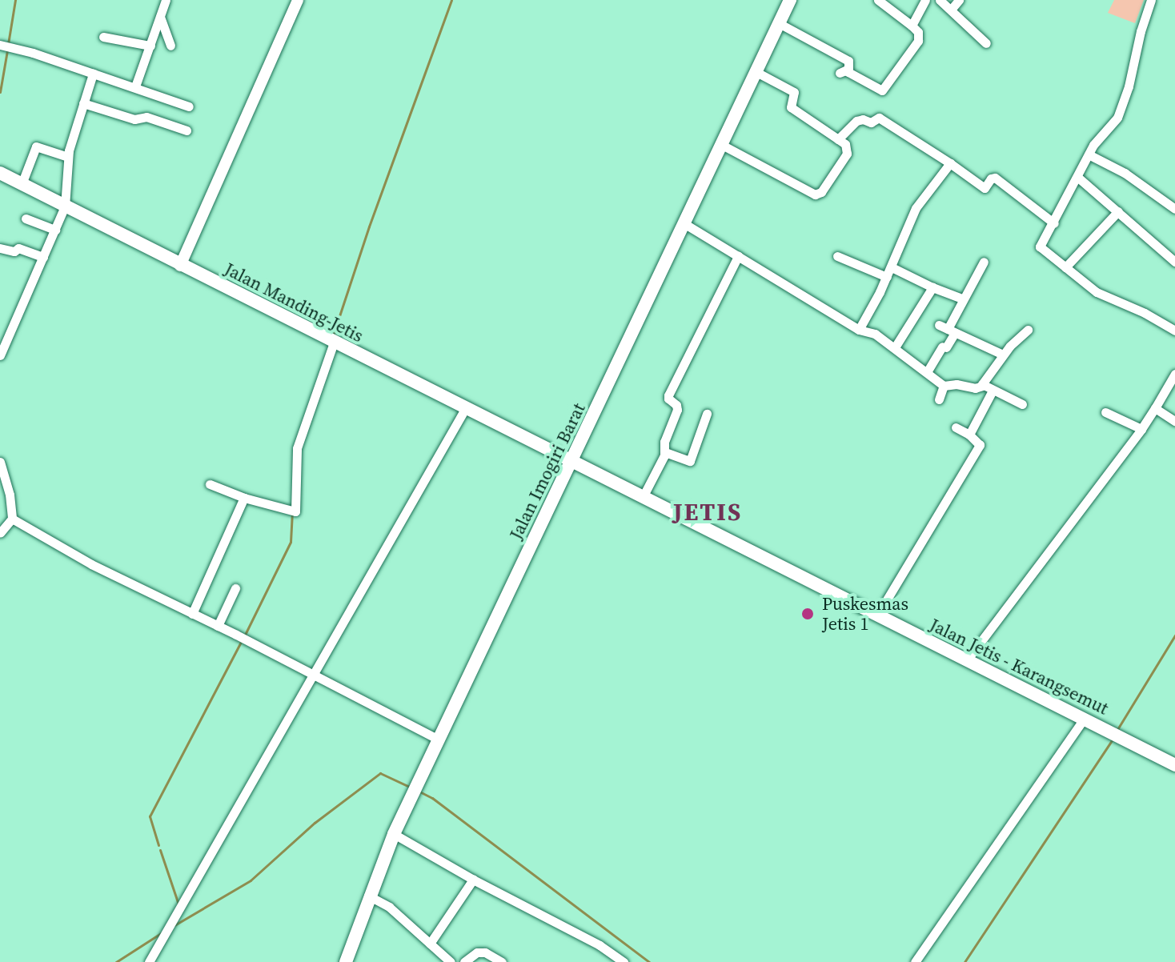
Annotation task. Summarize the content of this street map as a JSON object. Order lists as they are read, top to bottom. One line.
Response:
{"streets":{"main road":["Jalan Manding-Jetis","Jalan Imogiri Barat","Jalan Jetis - Karangsemut"]},"crossings":[["Jalan Manding-Jetis","Jalan Imogiri Barat"],["Jalan Manding-Jetis","Jalan Jetis - Karangsemut"],["Jalan Imogiri Barat","Jalan Jetis - Karangsemut"]],"districts":["JETIS"],"places":["Puskesmas Jetis 1"]}
